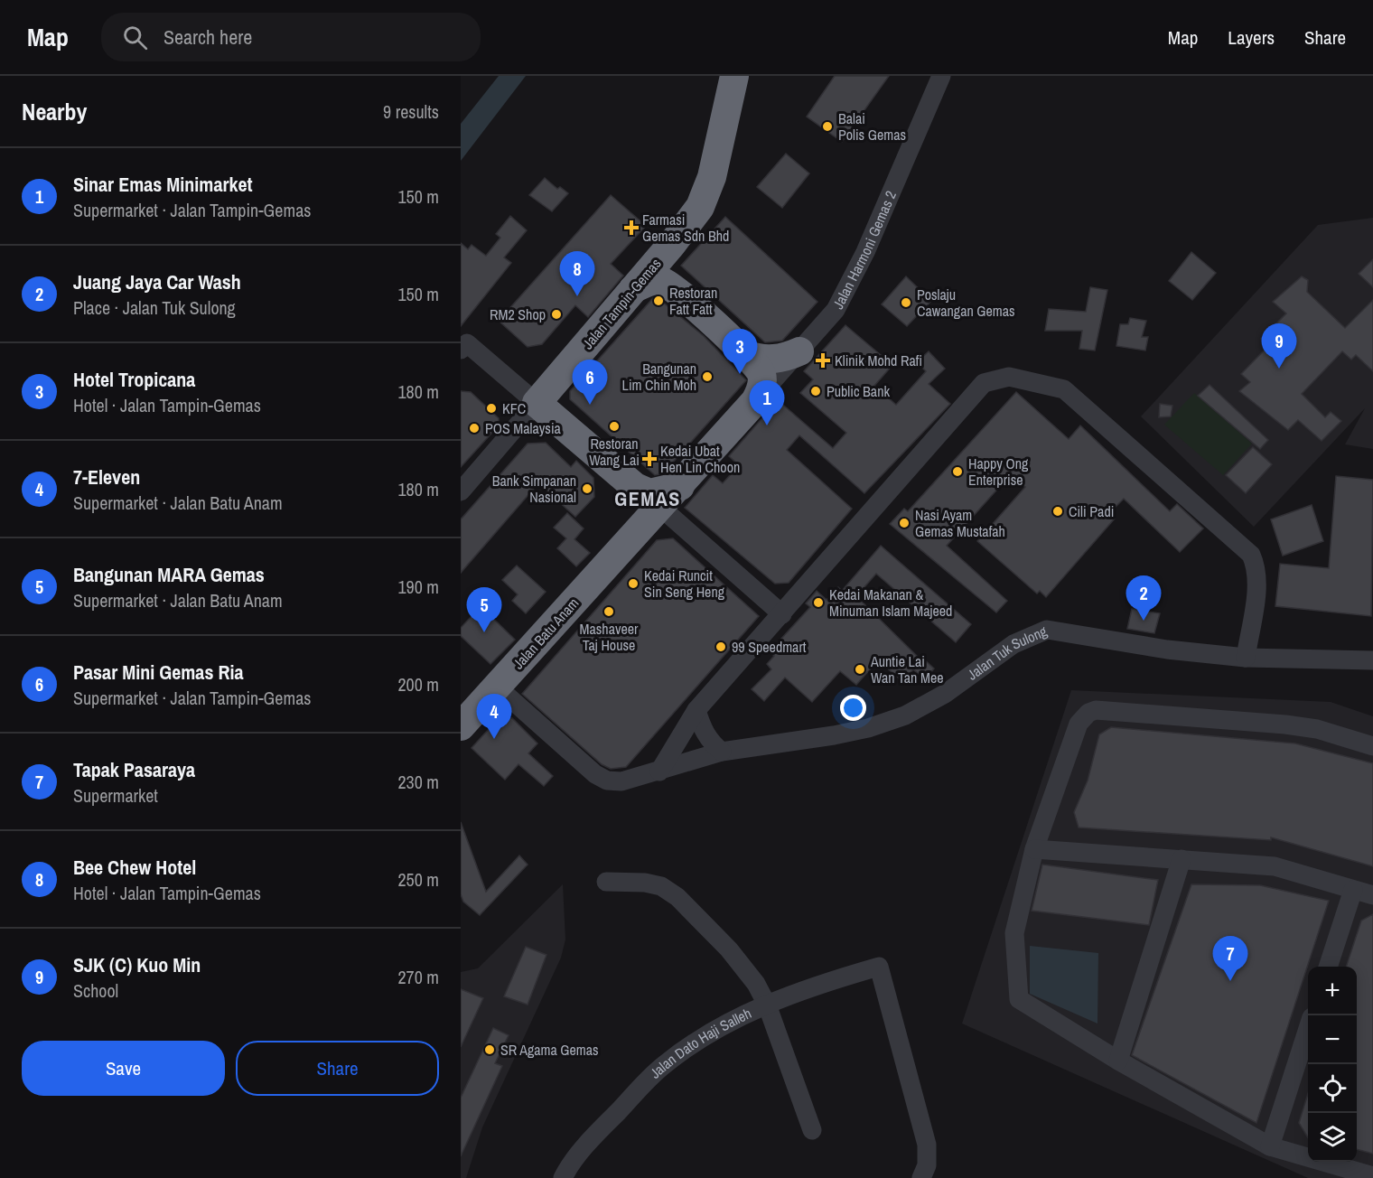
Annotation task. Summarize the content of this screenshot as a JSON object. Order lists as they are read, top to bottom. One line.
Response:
{"streets":{"highway":["Jalan Tampin-Gemas","Jalan Batu Anam"],"street":["Jalan Harmoni Gemas 2","Jalan Tuk Sulong","Jalan Dato Haji Salleh"]},"crossings":[["Jalan Harmoni Gemas 2","Jalan Tampin-Gemas"],["Jalan Batu Anam","Jalan Tuk Sulong"]],"districts":["GEMAS"],"places":{"other":["Balai Polis Gemas","Restoran Fatt Fatt","Poslaju Cawangan Gemas","RM2 Shop","Bangunan Lim Chin Moh","Public Bank","KFC","Restoran Wang Lai","POS Malaysia","Happy Ong Enterprise","Bank Simpanan Nasional","Cili Padi","Nasi Ayam Gemas Mustafah","Kedai Runcit Sin Seng Heng","Kedai Makanan & Minuman Islam Majeed","Mashaveer Taj House","99 Speedmart","Auntie Lai Wan Tan Mee","SR Agama Gemas"],"health":["Farmasi Gemas Sdn Bhd","Klinik Mohd Rafi","Kedai Ubat Hen Lin Choon"]},"page":{"header":"Map","search":"Search here","nav":["Map","Layers","Share"],"heading":["Nearby","9 results"],"list":[{"mark":"1","name":"Sinar Emas Minimarket","note":"Supermarket · Jalan Tampin-Gemas","value":"150 m"},{"mark":"2","name":"Juang Jaya Car Wash","note":"Place · Jalan Tuk Sulong","value":"150 m"},{"mark":"3","name":"Hotel Tropicana","note":"Hotel · Jalan Tampin-Gemas","value":"180 m"},{"mark":"4","name":"7-Eleven","note":"Supermarket · Jalan Batu Anam","value":"180 m"},{"mark":"5","name":"Bangunan MARA Gemas","note":"Supermarket · Jalan Batu Anam","value":"190 m"},{"mark":"6","name":"Pasar Mini Gemas Ria","note":"Supermarket · Jalan Tampin-Gemas","value":"200 m"},{"mark":"7","name":"Tapak Pasaraya","note":"Supermarket","value":"230 m"},{"mark":"8","name":"Bee Chew Hotel","note":"Hotel · Jalan Tampin-Gemas","value":"250 m"},{"mark":"9","name":"SJK (C) Kuo Min","note":"School","value":"270 m"}],"pins":["8","9","3","6","1","2","5","4","7"],"map_buttons":["+","−"],"buttons":["Save","Share"]}}
